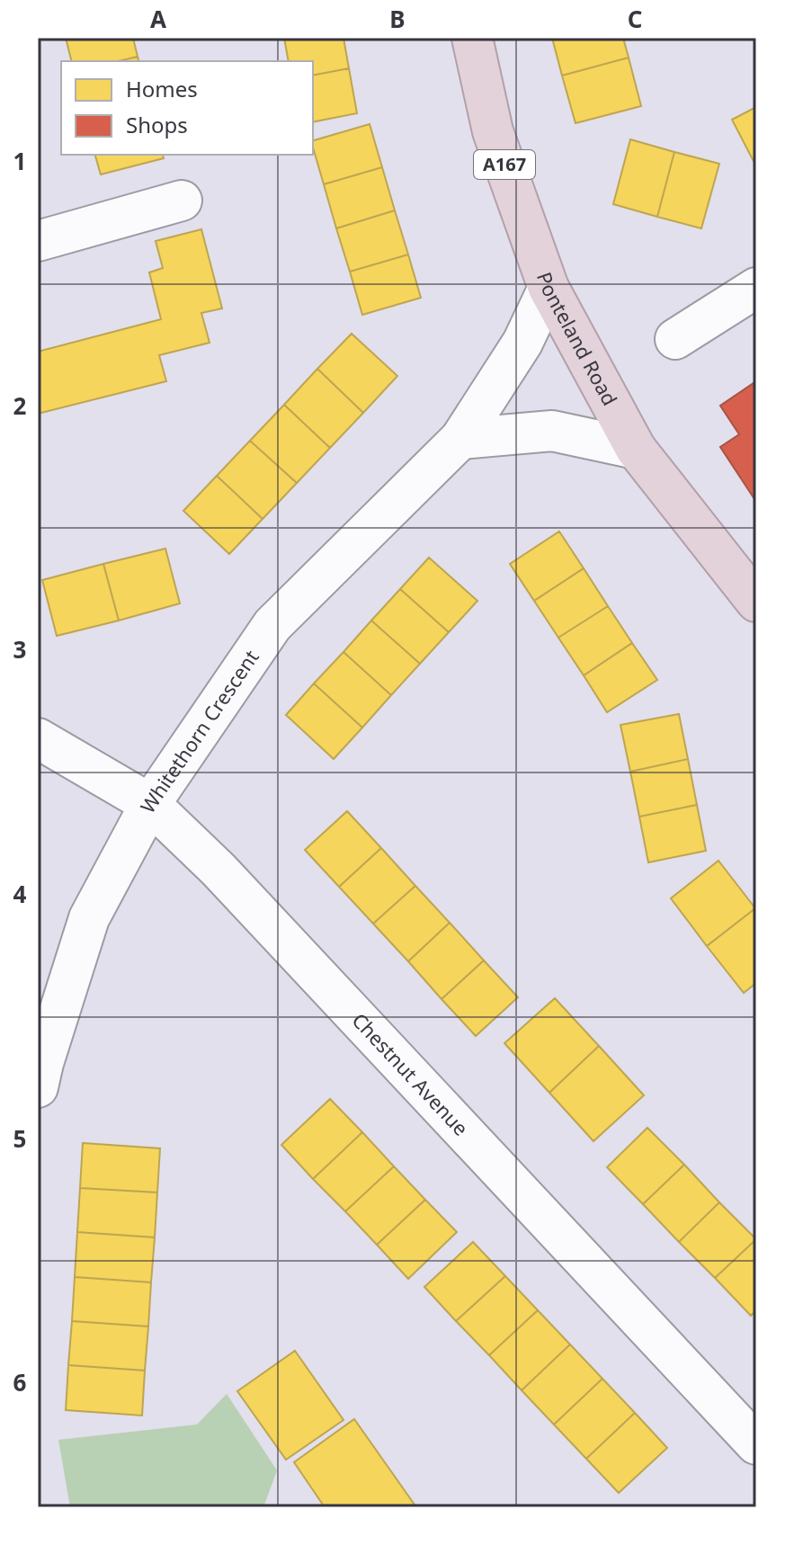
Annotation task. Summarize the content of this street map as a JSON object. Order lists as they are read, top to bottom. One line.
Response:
{"streets":{"highway":["A167","Ponteland Road"],"street":["Whitethorn Crescent","Chestnut Avenue"]},"crossings":[["Ponteland Road","Whitethorn Crescent"],["Whitethorn Crescent","Chestnut Avenue"]],"legend":["Homes","Shops"],"grid":{"columns":["A","B","C"],"rows":["1","2","3","4","5","6"]}}
